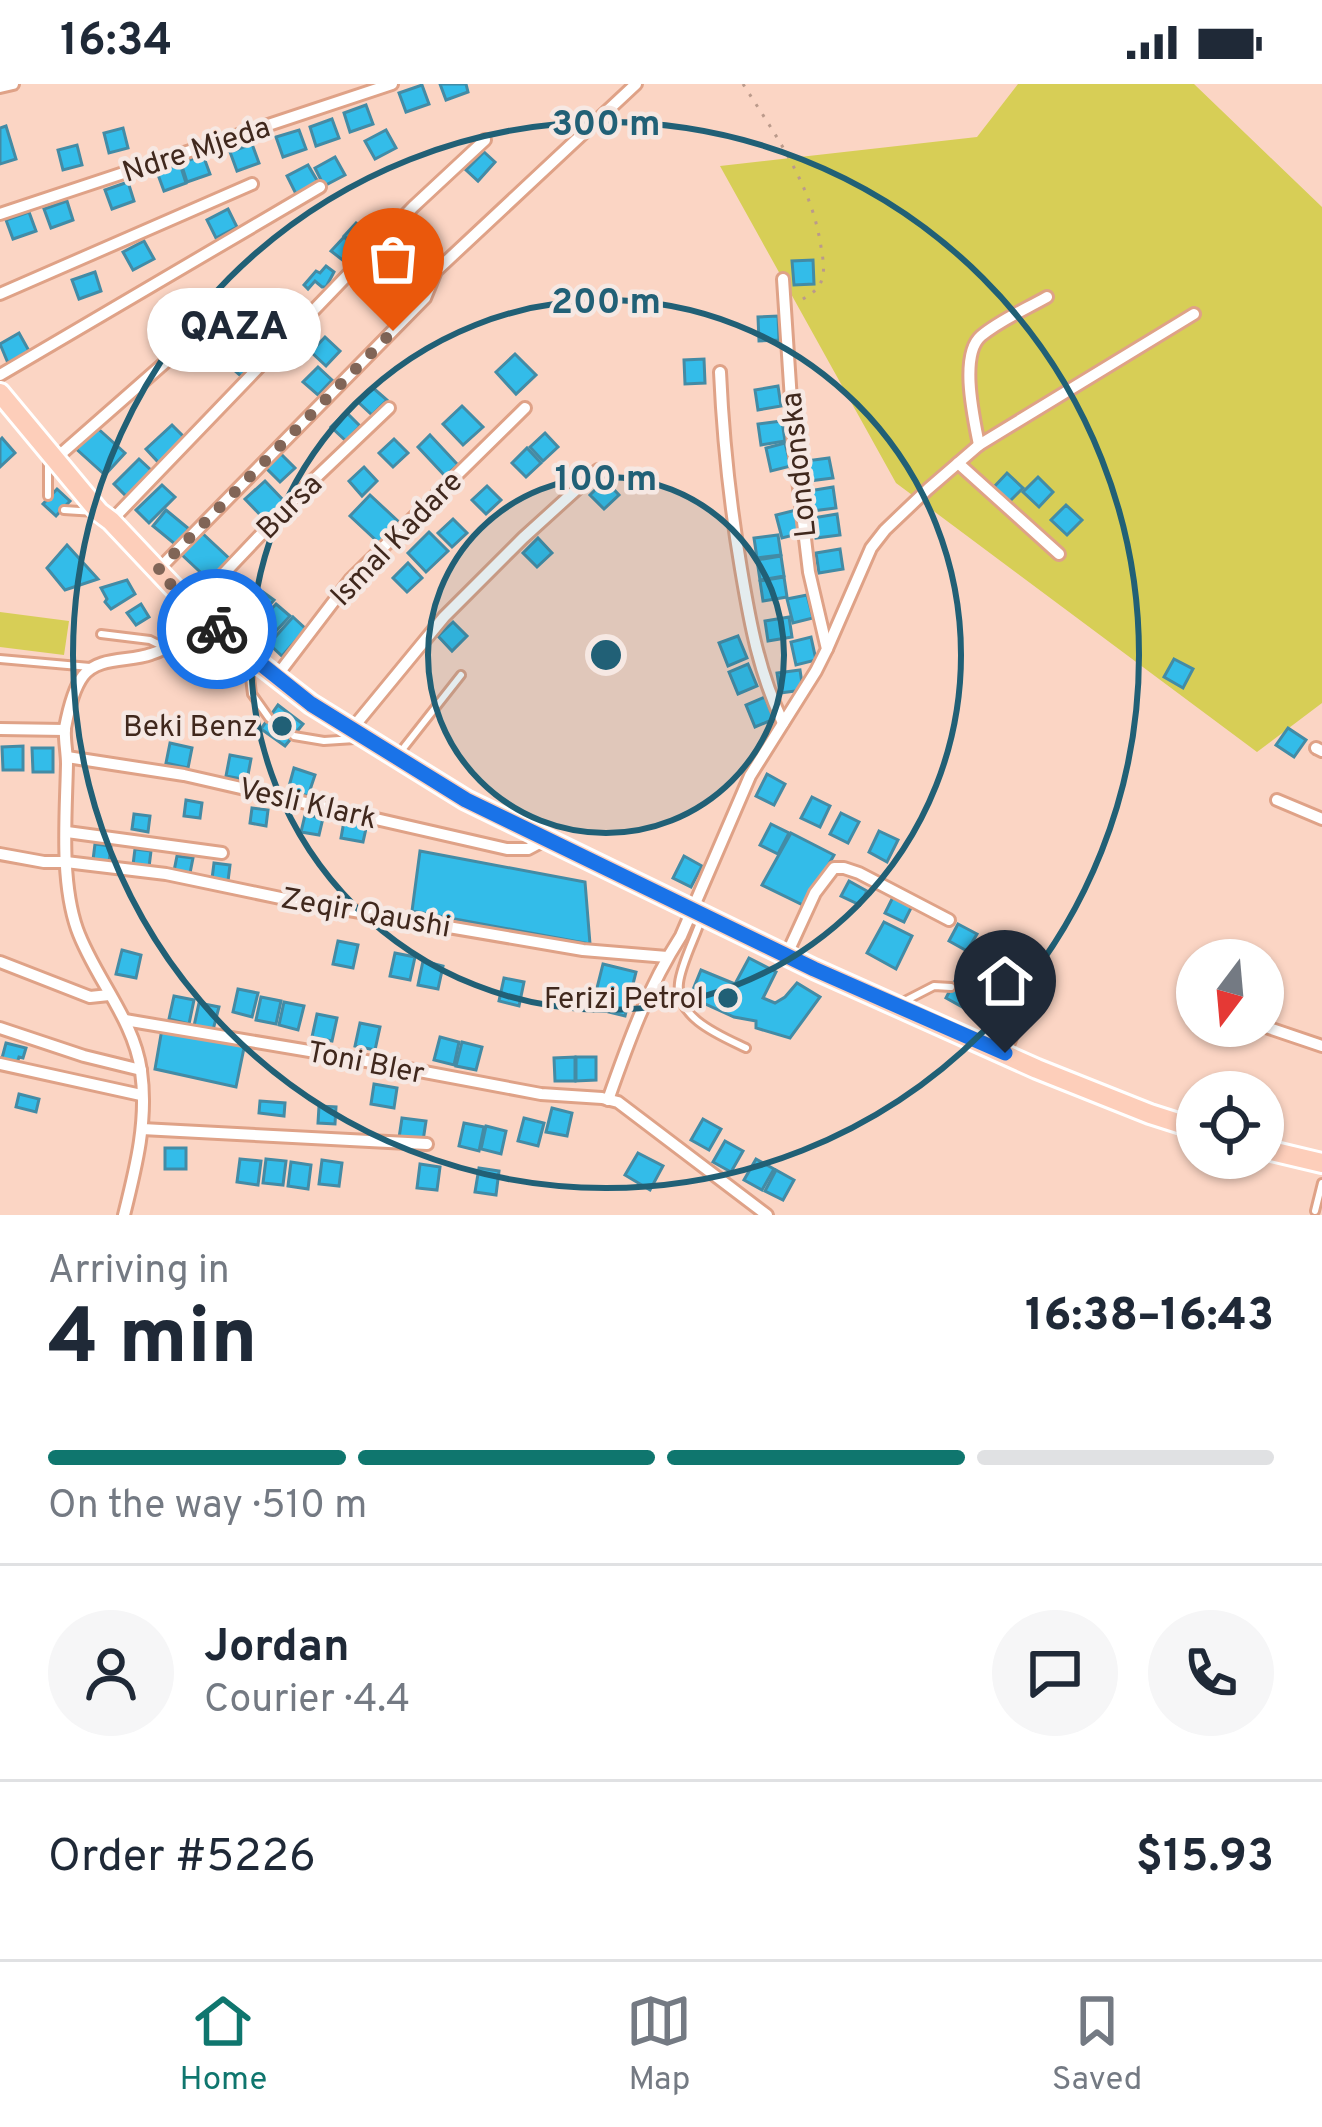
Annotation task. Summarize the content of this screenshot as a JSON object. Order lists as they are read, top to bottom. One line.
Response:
{"streets":{"street":["Ndre Mjeda","Londonska","Bursa","Ismal Kadare","Vesli Klark","Zeqir Qaushi","Toni Bler"]},"places":["QAZA","Beki Benz","Ferizi Petrol"],"north":"bottom","page":{"status":"16:34","bubble":"QAZA","heading":["4 min","Arriving in","16:38–16:43"],"panel":["Jordan","Courier · 4.4","Order #5226","$15.93"],"bar":"On the way · 510 m","tabs":["Home","Map","Saved"]},"rings":["300 m","200 m","100 m"]}
